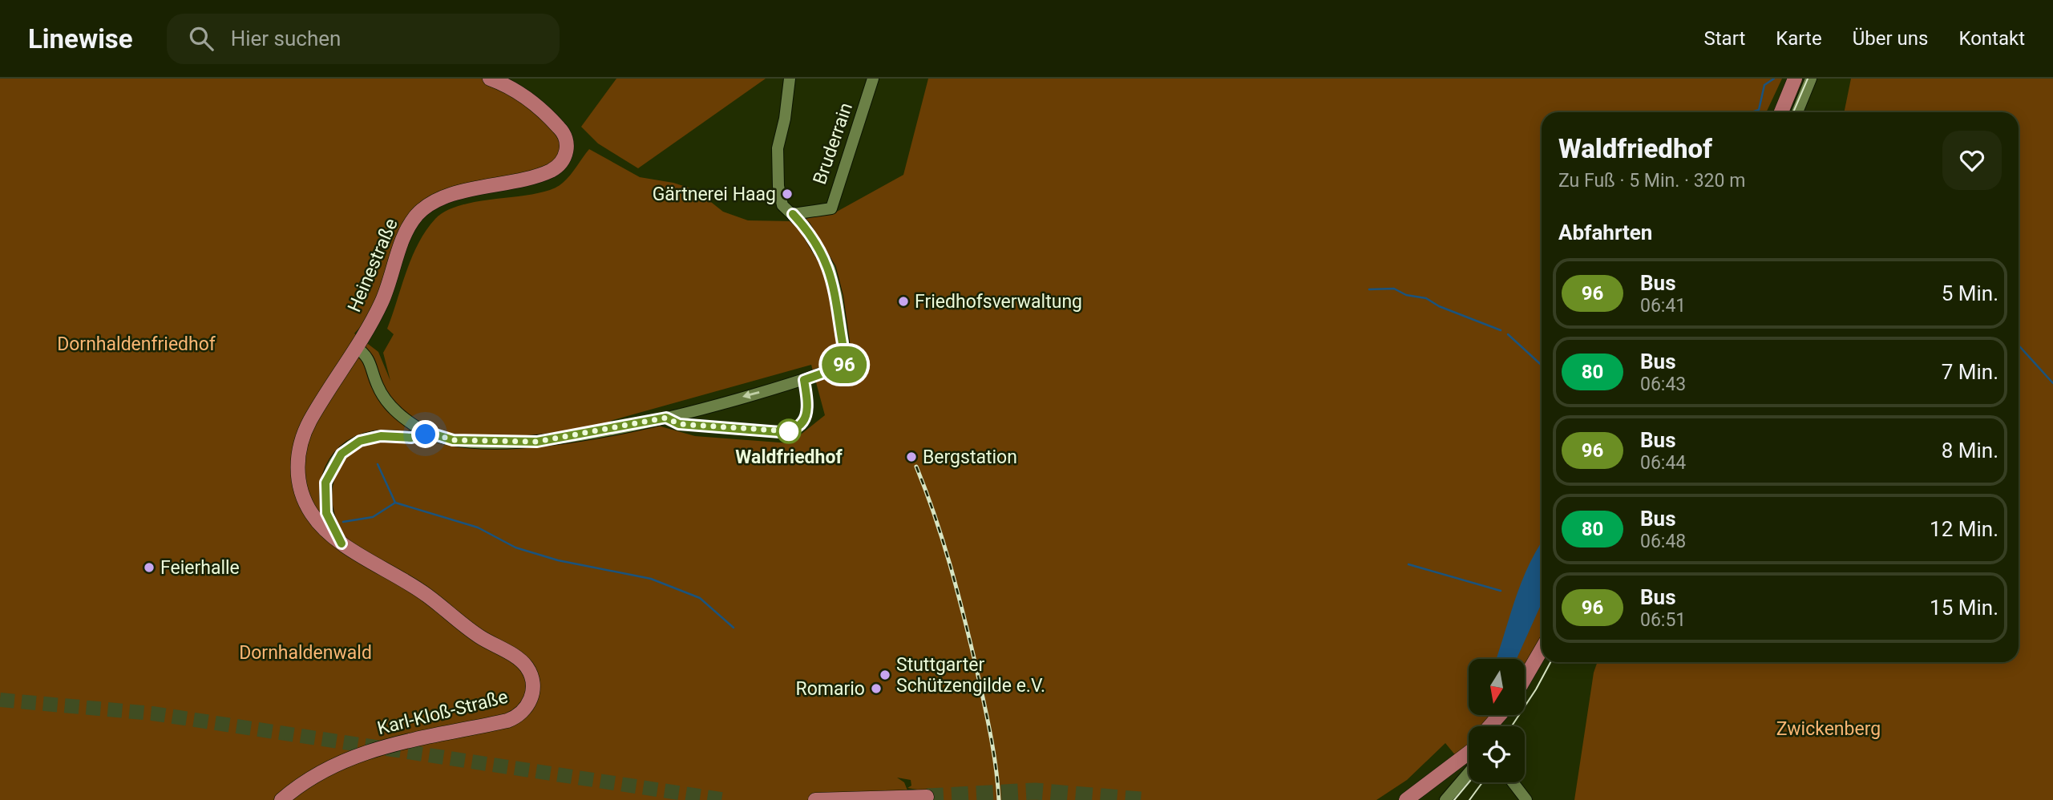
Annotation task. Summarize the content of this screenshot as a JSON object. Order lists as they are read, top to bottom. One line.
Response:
{"streets":{"main road":["Heinestraße","Karl-Kloß-Straße"],"street":["Bruderrain"]},"crossings":[["Heinestraße","Karl-Kloß-Straße"]],"parks":["Dornhaldenfriedhof","Dornhaldenwald","Zwickenberg"],"places":["Gärtnerei Haag","Friedhofsverwaltung","Waldfriedhof","Bergstation","Feierhalle","Stuttgarter Schützengilde e.V.","Romario"],"lines":["bus line 96"],"north":"bottom","page":{"header":"Linewise","search":"Hier suchen","nav":["Start","Karte","Über uns","Kontakt"],"on_map":"96","heading":[["Waldfriedhof","Zu Fuß · 5 Min. · 320 m"],"Abfahrten"],"list":[{"mark":"96","name":"Bus","note":"06:41","value":"5 Min."},{"mark":"80","name":"Bus","note":"06:43","value":"7 Min."},{"mark":"96","name":"Bus","note":"06:44","value":"8 Min."},{"mark":"80","name":"Bus","note":"06:48","value":"12 Min."},{"mark":"96","name":"Bus","note":"06:51","value":"15 Min."}]}}
